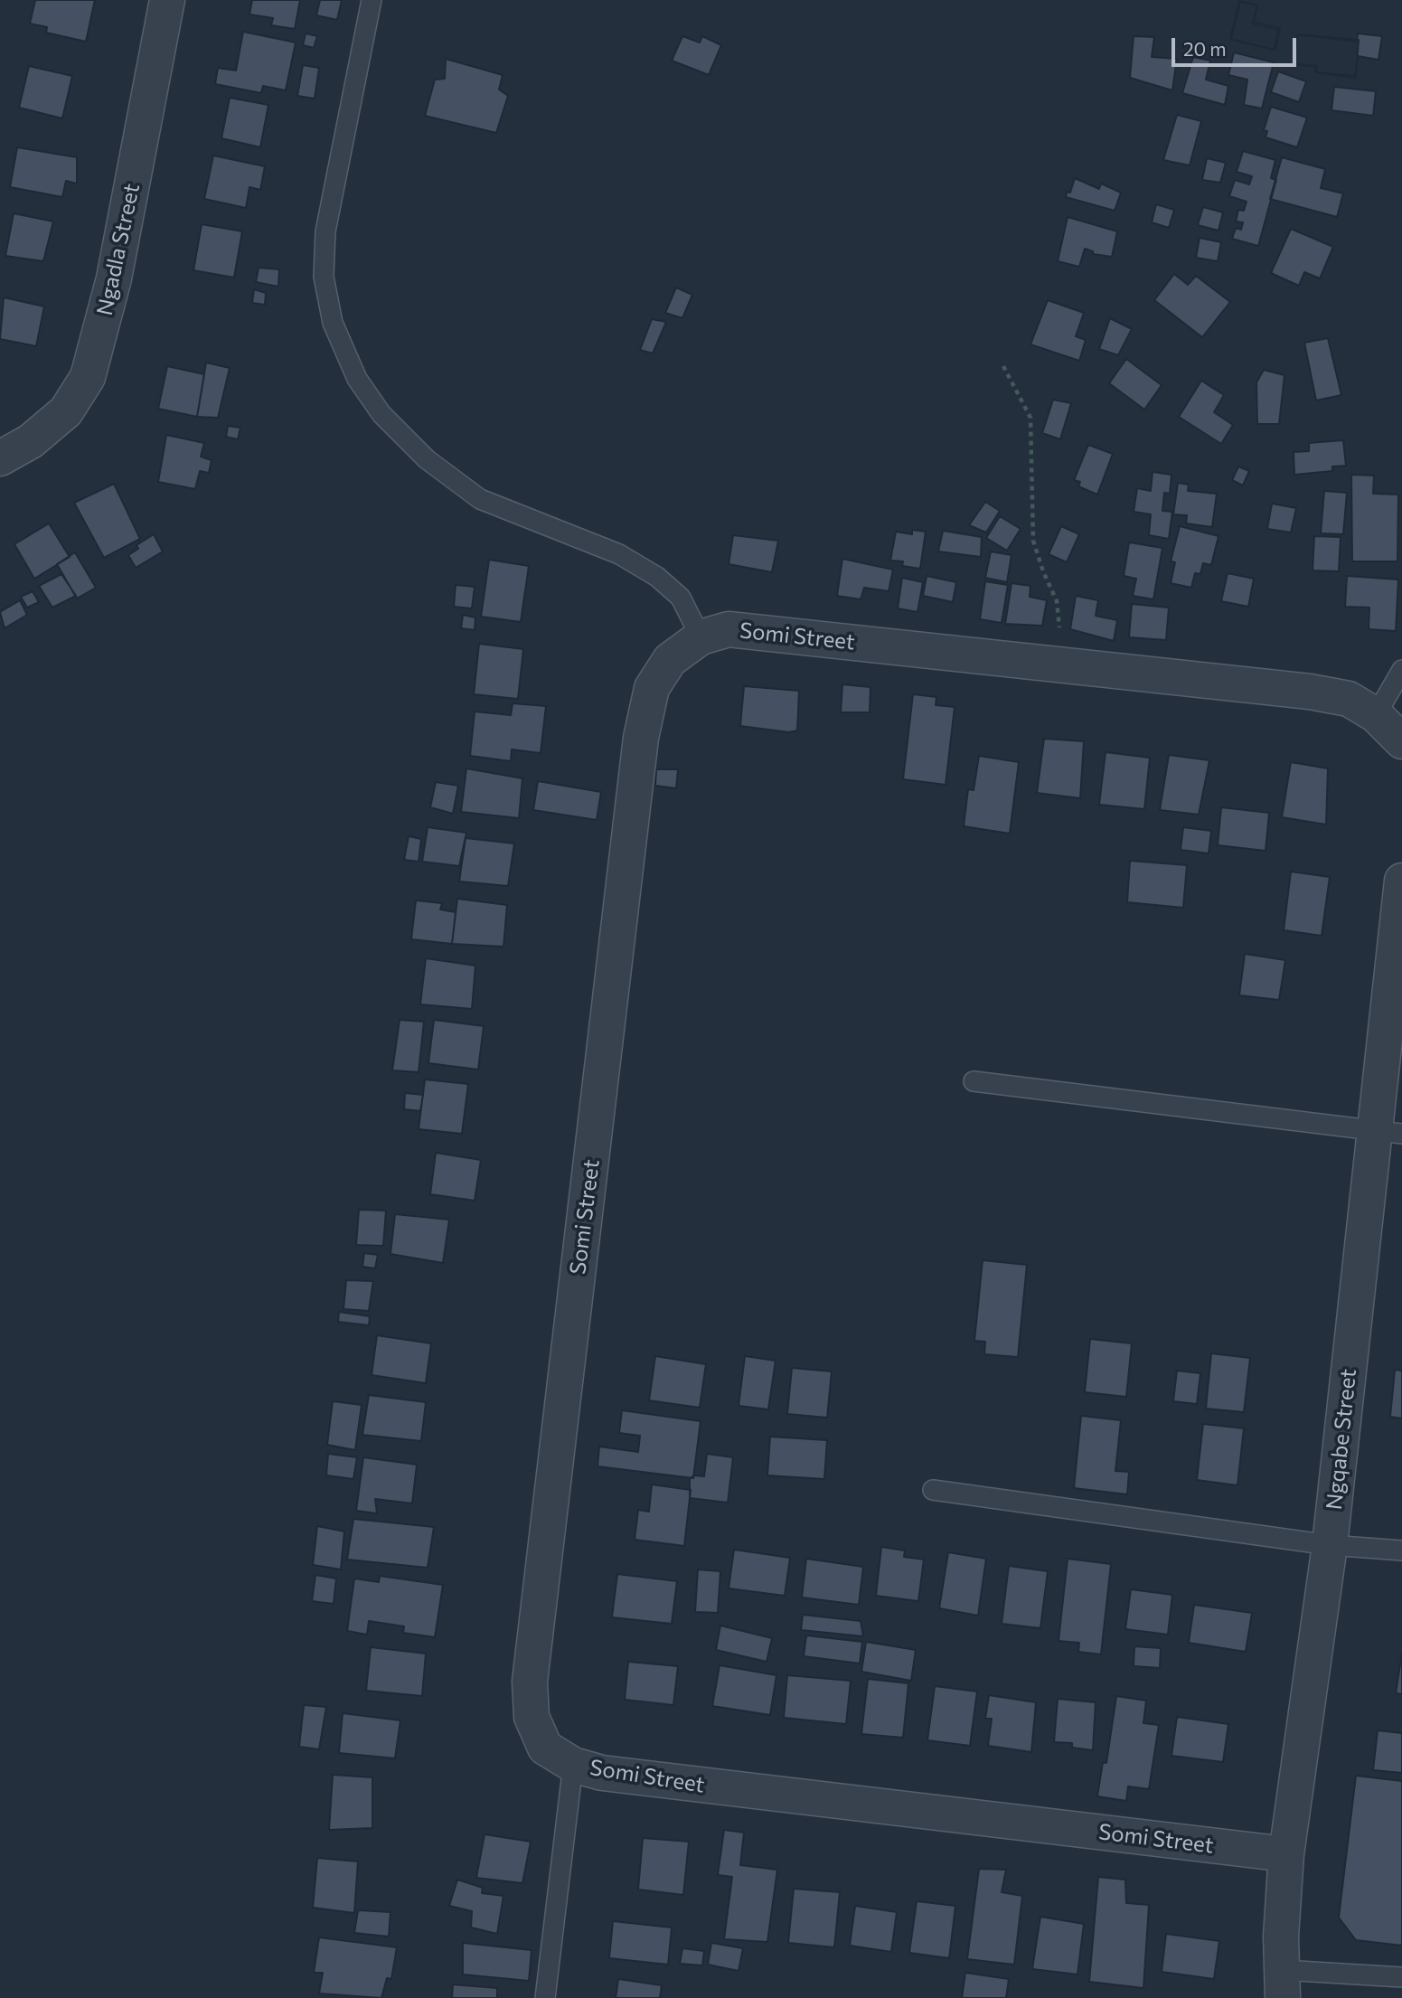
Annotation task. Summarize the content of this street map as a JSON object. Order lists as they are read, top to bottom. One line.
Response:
{"streets":{"street":["Ngadla Street","Somi Street","Ngqabe Street"]},"crossings":[["Somi Street","Ngqabe Street"]],"scale_bar":"20 m"}
